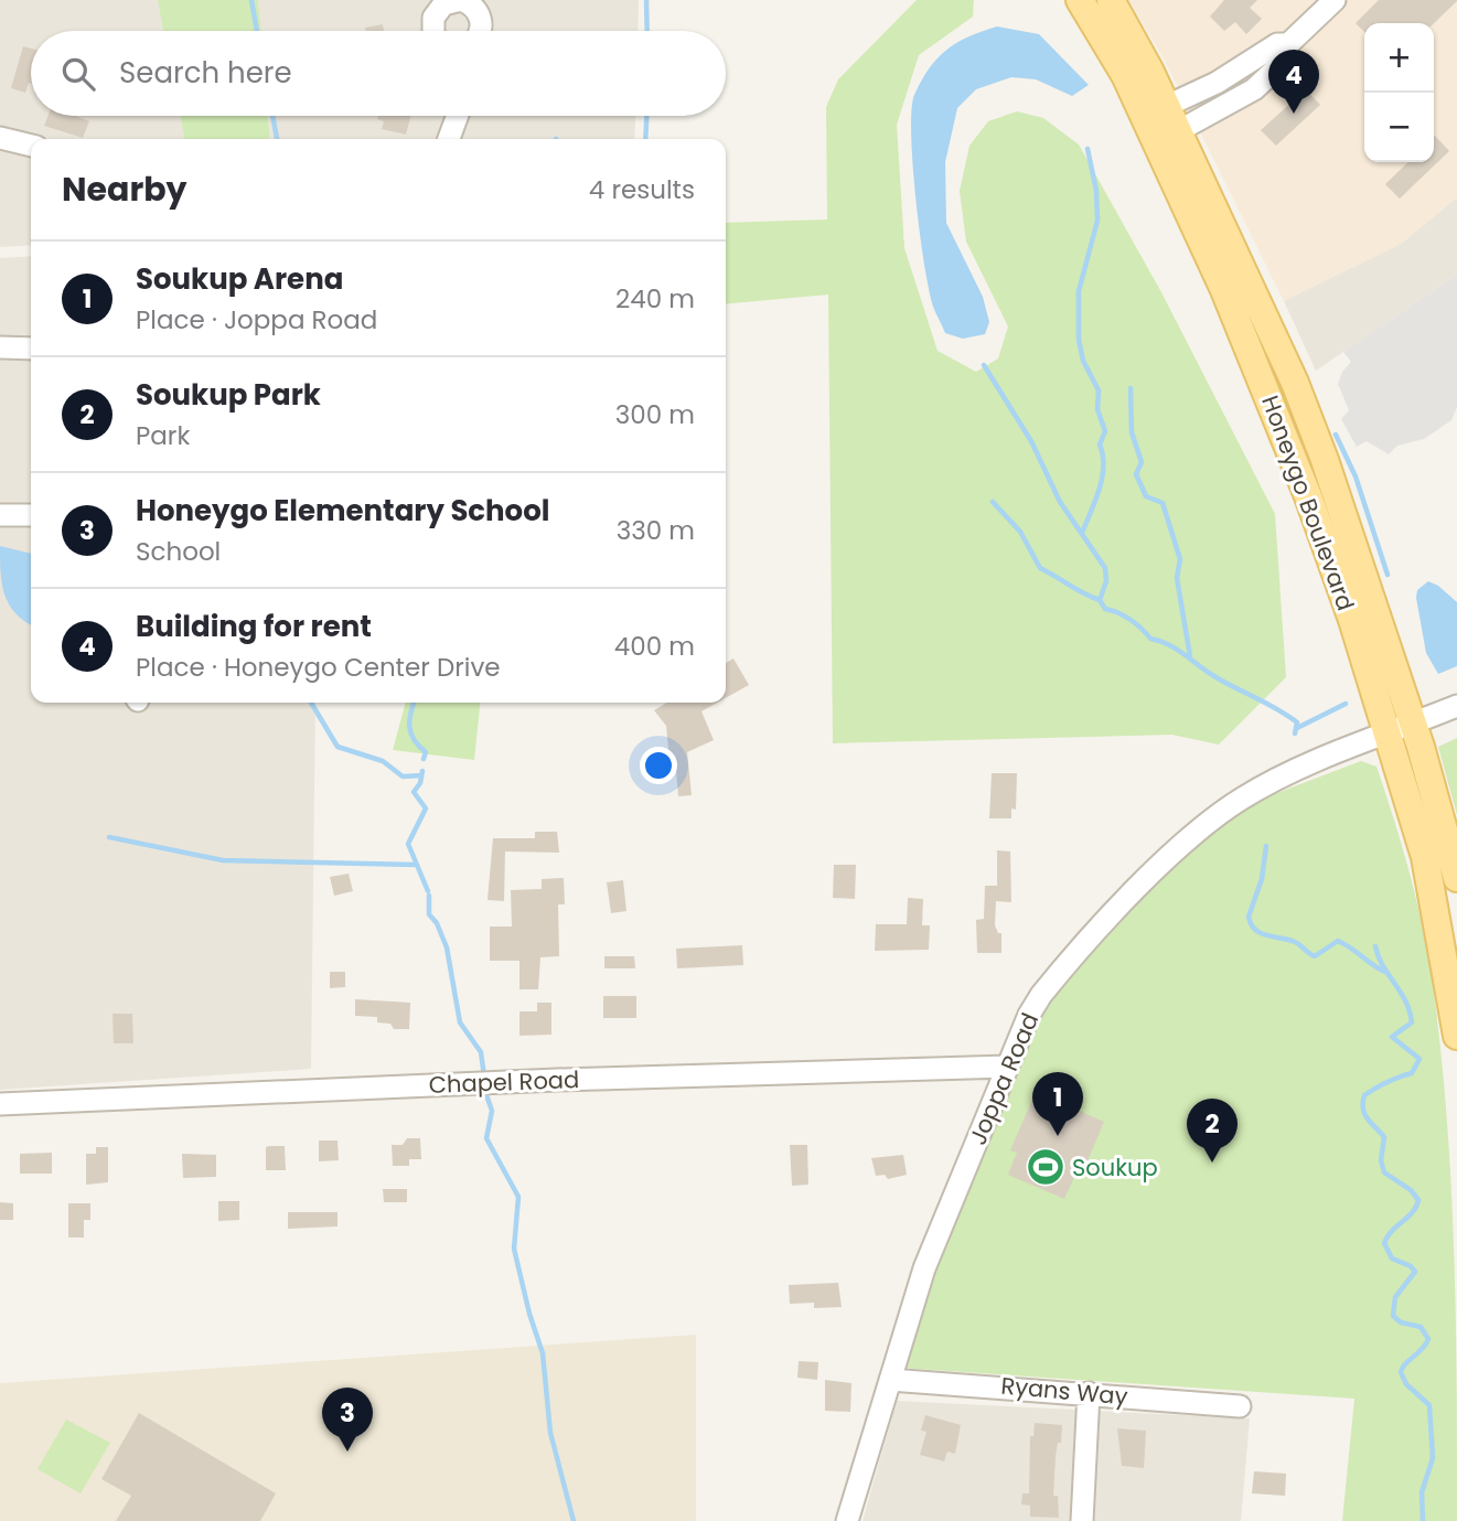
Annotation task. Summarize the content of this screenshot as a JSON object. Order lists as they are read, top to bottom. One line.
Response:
{"streets":{"main road":["Honeygo Boulevard"],"street":["Joppa Road","Chapel Road","Ryans Way"]},"crossings":[["Honeygo Boulevard","Joppa Road"],["Joppa Road","Chapel Road"],["Joppa Road","Ryans Way"]],"places":{"sports":["Soukup"]},"page":{"map_buttons":["+","−"],"search":"Search here","pins":["4","1","2","3"],"heading":["Nearby","4 results"],"list":[{"mark":"1","name":"Soukup Arena","note":"Place · Joppa Road","value":"240 m"},{"mark":"2","name":"Soukup Park","note":"Park","value":"300 m"},{"mark":"3","name":"Honeygo Elementary School","note":"School","value":"330 m"},{"mark":"4","name":"Building for rent","note":"Place · Honeygo Center Drive","value":"400 m"}]}}
